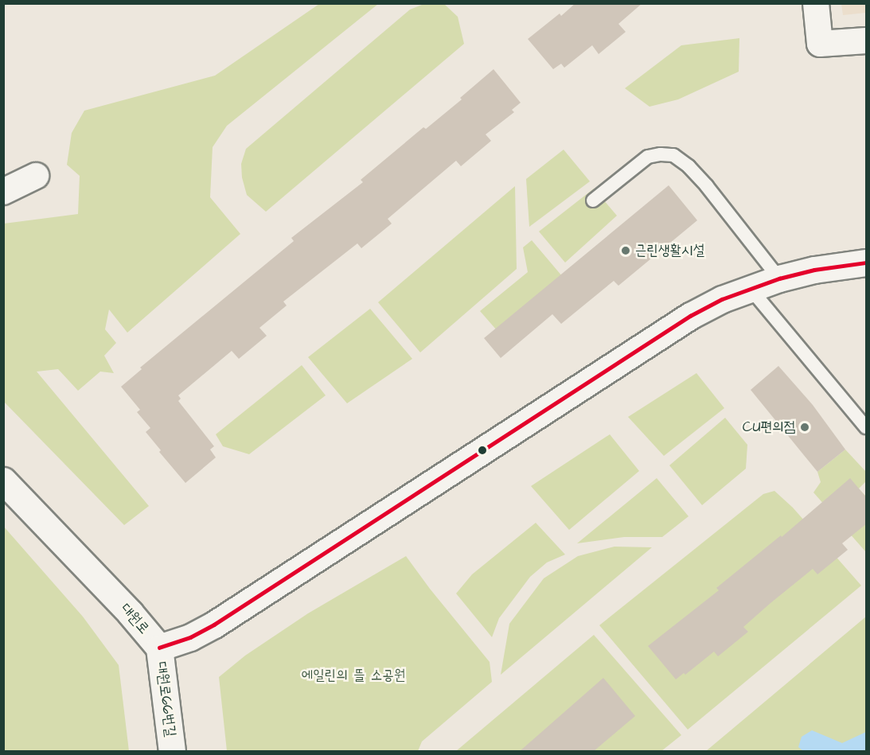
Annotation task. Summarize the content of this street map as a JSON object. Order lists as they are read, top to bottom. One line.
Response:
{"streets":{"street":["대원로","대원로66번길"]},"crossings":[["대원로","대원로66번길"]],"parks":["에일린의 뜰 소공원"],"places":["근린생활시설","CU편의점"]}
